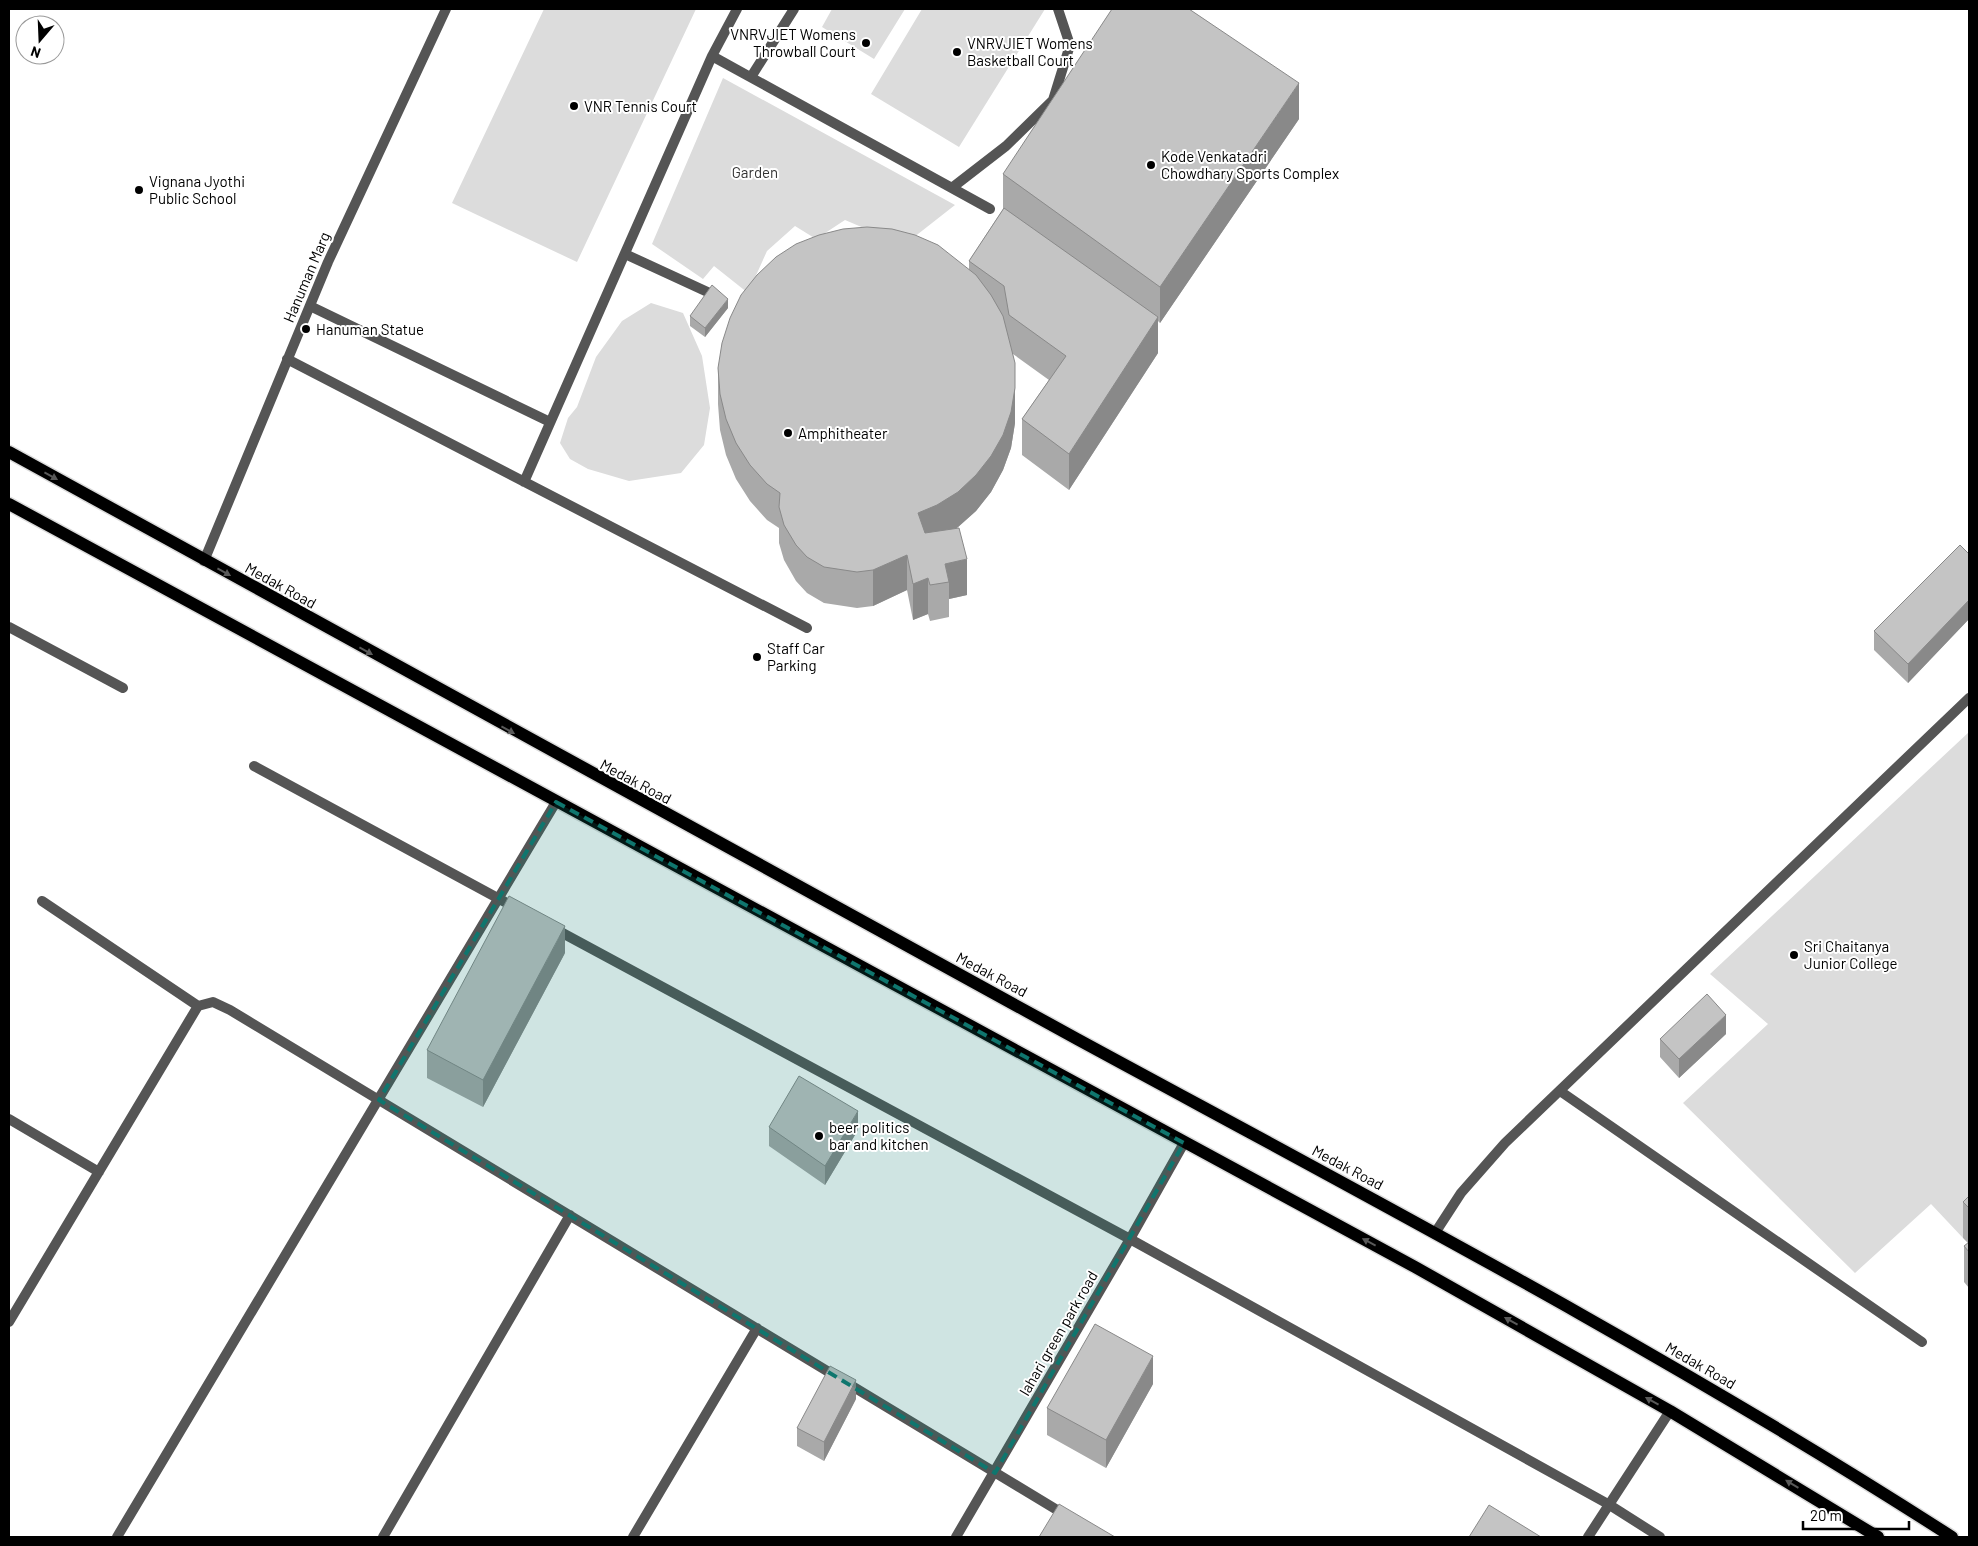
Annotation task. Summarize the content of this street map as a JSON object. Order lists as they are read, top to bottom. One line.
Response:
{"streets":{"main road":["Medak Road"],"street":["Hanuman Marg","lahari green park road"]},"crossings":[["Hanuman Marg","Medak Road"]],"parks":["Garden"],"places":["VNRVJIET Womens Throwball Court","VNRVJIET Womens Basketball Court","VNR Tennis Court","Kode Venkatadri Chowdhary Sports Complex","Vignana Jyothi Public School","Hanuman Statue","Amphitheater","Staff Car Parking","Sri Chaitanya Junior College","beer politics bar and kitchen"],"scale_bar":"20 m","north":"bottom"}
